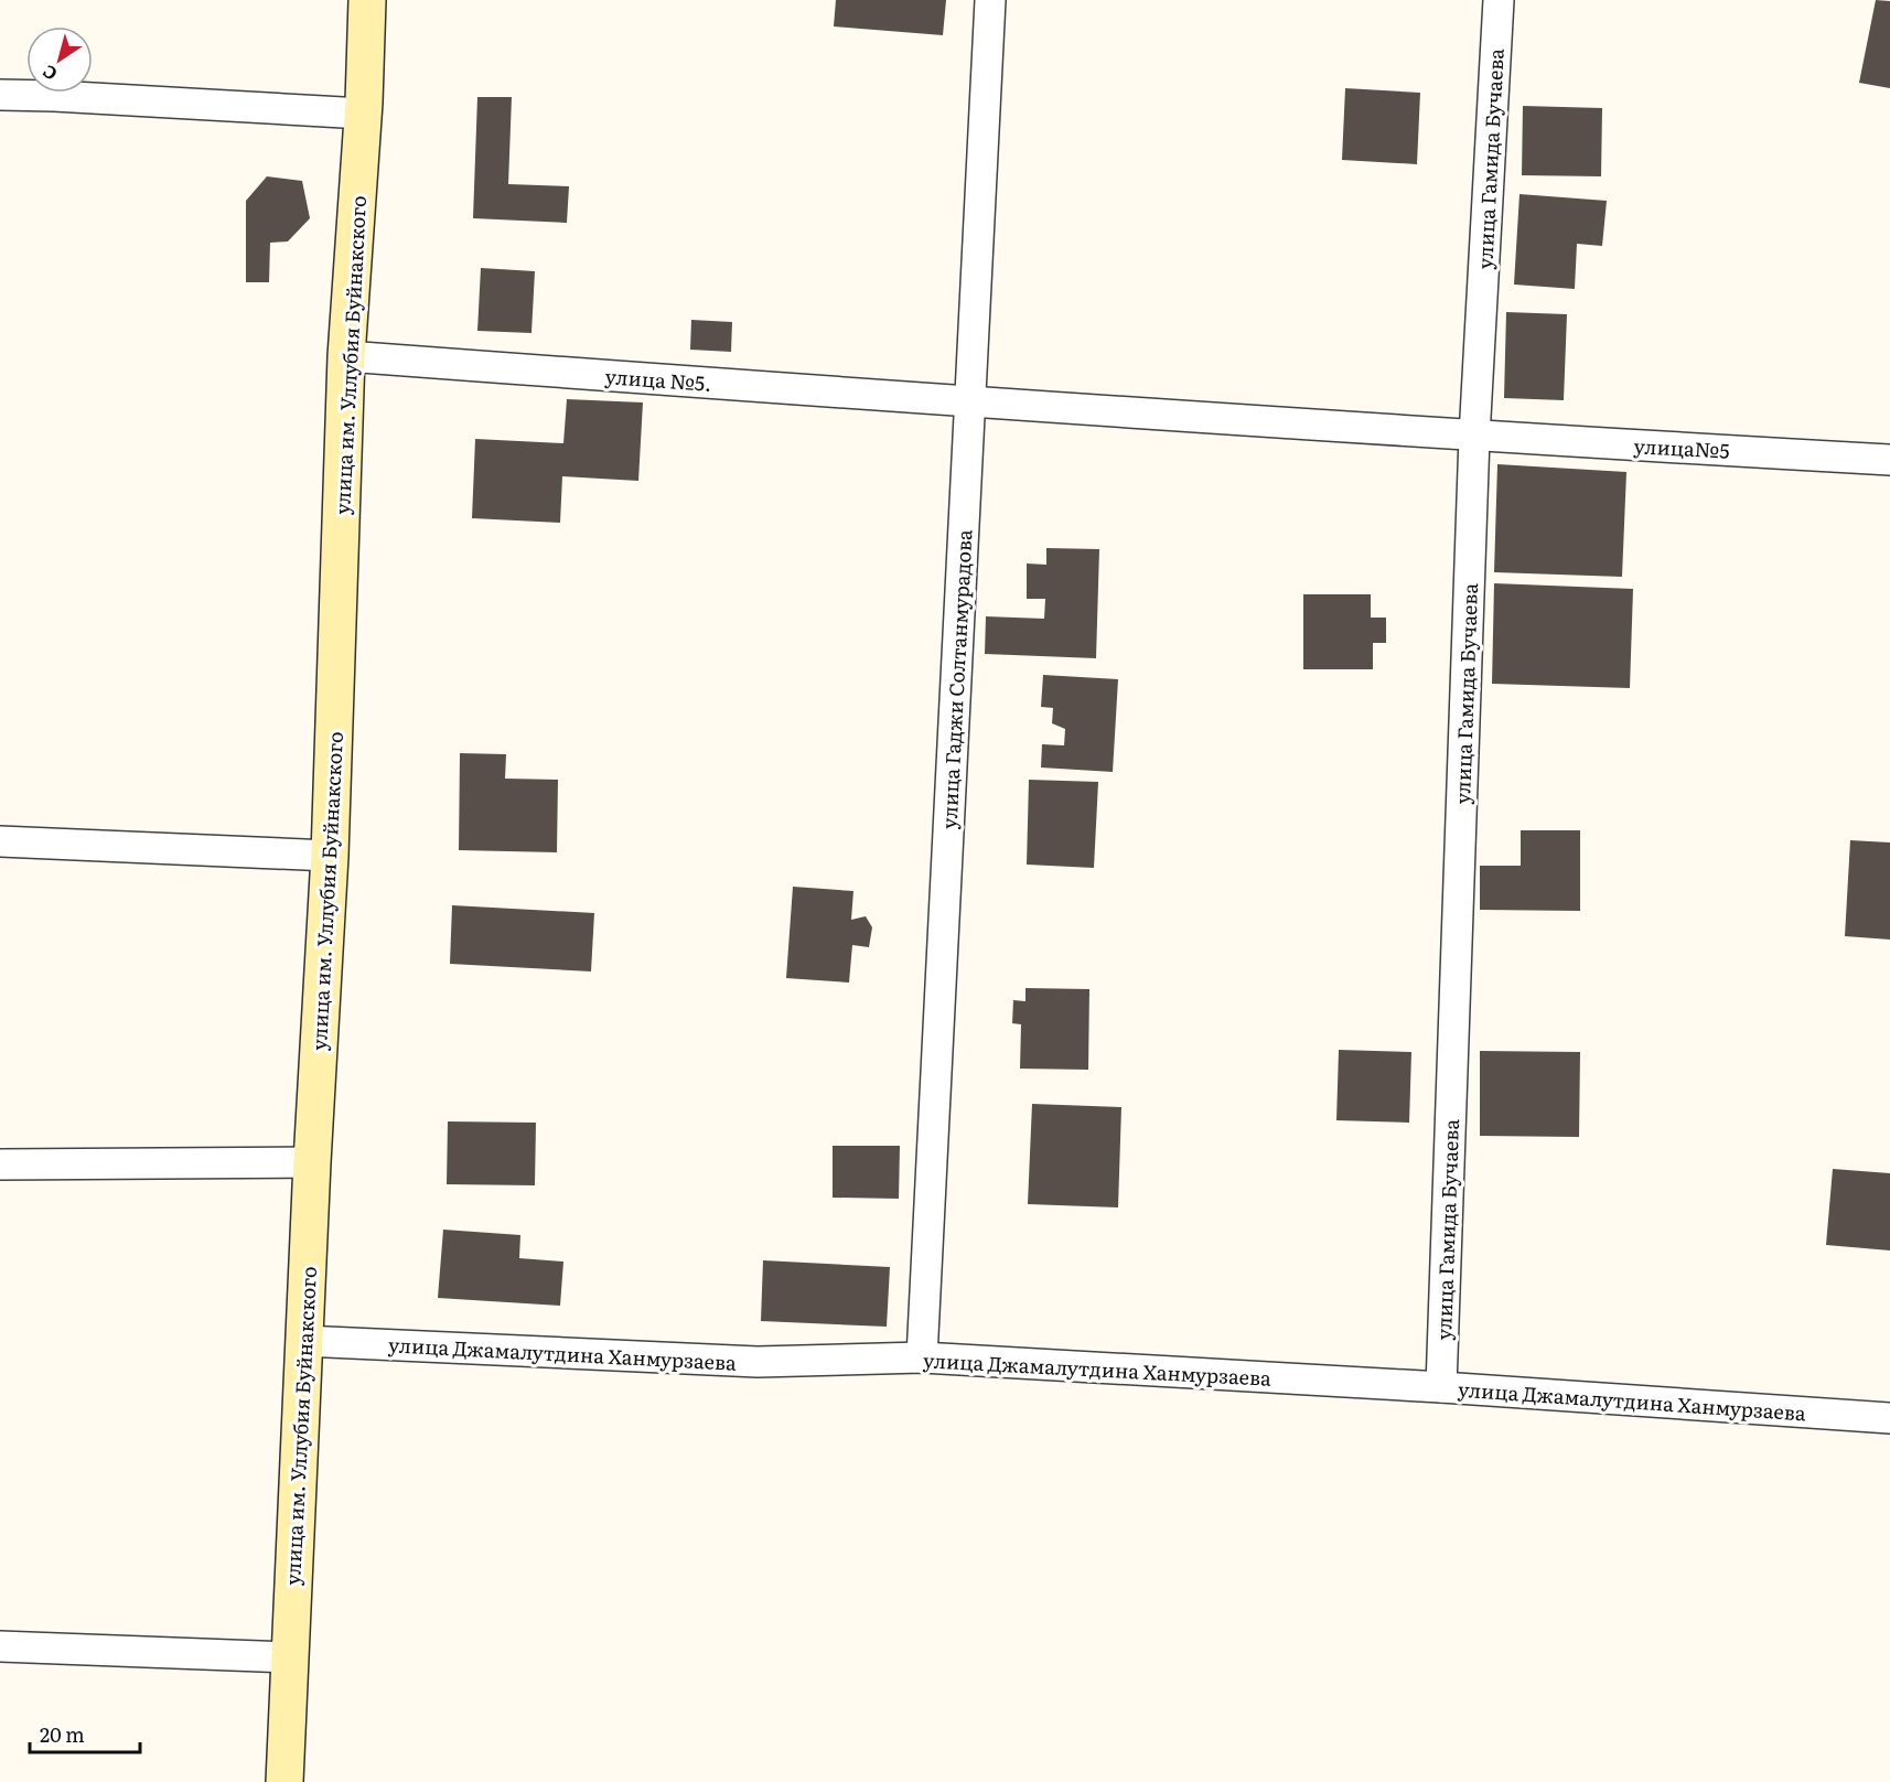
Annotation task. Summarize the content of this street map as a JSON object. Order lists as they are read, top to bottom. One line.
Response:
{"streets":{"main road":["улица им. Уллубия Буйнакского"],"street":["улица Гамида Бучаева","улица №5.","улица№5","улица Гаджи Солтанмурадова","улица Джамалутдина Ханмурзаева"]},"crossings":[["улица Гамида Бучаева","улица №5."],["улица Гамида Бучаева","улица№5"],["улица Гамида Бучаева","улица Джамалутдина Ханмурзаева"],["улица им. Уллубия Буйнакского","улица №5."],["улица им. Уллубия Буйнакского","улица Джамалутдина Ханмурзаева"],["улица №5.","улица№5"],["улица №5.","улица Гаджи Солтанмурадова"],["улица Гаджи Солтанмурадова","улица Джамалутдина Ханмурзаева"]],"scale_bar":"20 m","north":"bottom left"}
